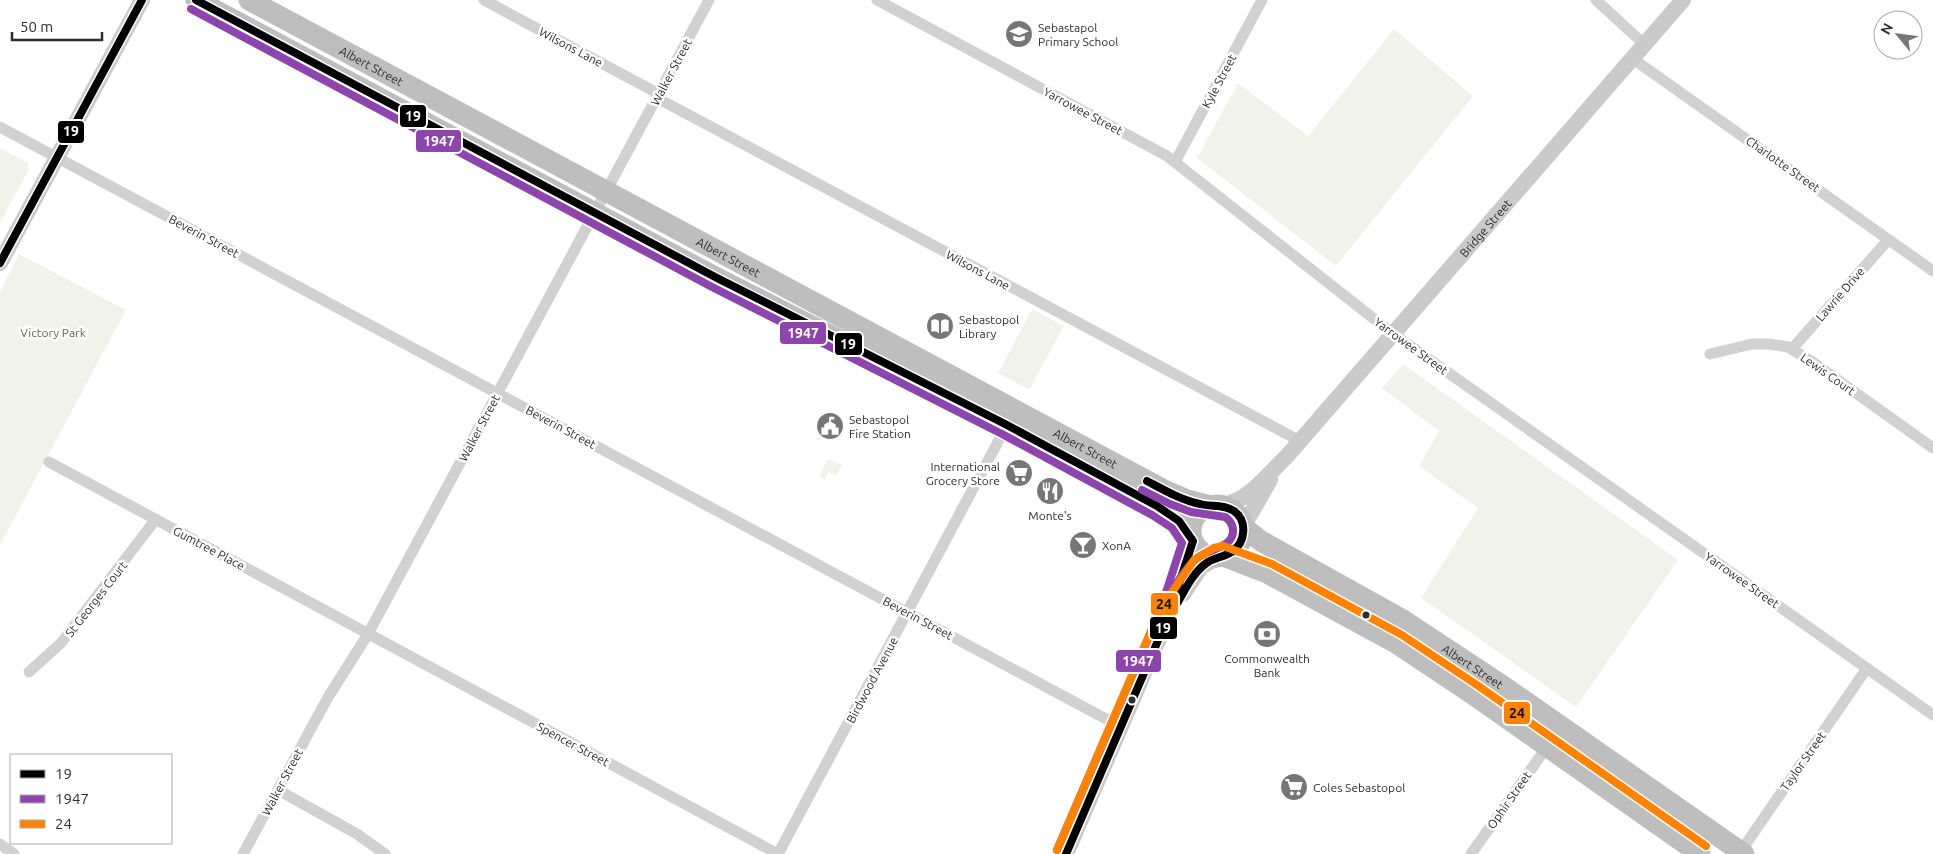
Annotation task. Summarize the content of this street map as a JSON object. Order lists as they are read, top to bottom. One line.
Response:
{"streets":{"highway":["Albert Street"],"main road":["Bridge Street"],"street":["Wilsons Lane","Walker Street","Kyle Street","Yarrowee Street","Charlotte Street","Beverin Street","Lawrie Drive","Lewis Court","Gumtree Place","St Georges Court","Birdwood Avenue","Spencer Street","Taylor Street","Ophir Street"]},"crossings":[["Wilsons Lane","Walker Street"],["Wilsons Lane","Bridge Street"],["Albert Street","Walker Street"],["Albert Street","Birdwood Avenue"],["Albert Street","Taylor Street"],["Albert Street","Ophir Street"],["Walker Street","Beverin Street"],["Walker Street","Gumtree Place"],["Walker Street","Spencer Street"],["Kyle Street","Yarrowee Street"],["Yarrowee Street","Bridge Street"],["Yarrowee Street","Taylor Street"],["Charlotte Street","Bridge Street"],["Charlotte Street","Lawrie Drive"],["Beverin Street","Birdwood Avenue"],["Lawrie Drive","Lewis Court"],["Gumtree Place","St Georges Court"],["Gumtree Place","Spencer Street"],["Birdwood Avenue","Spencer Street"]],"parks":["Victory Park"],"places":{"school or university":["Sebastapol Primary School"],"library":["Sebastopol Library"],"public building":["Sebastopol Fire Station"],"supermarket":["International Grocery Store","Coles Sebastopol"],"restaurant":["Monte's"],"bar":["XonA"],"bank":["Commonwealth Bank"]},"lines":["transit line 19","transit line 1947","transit line 24"],"legend":["19","1947","24"],"scale_bar":"50 m","north":"top left"}
